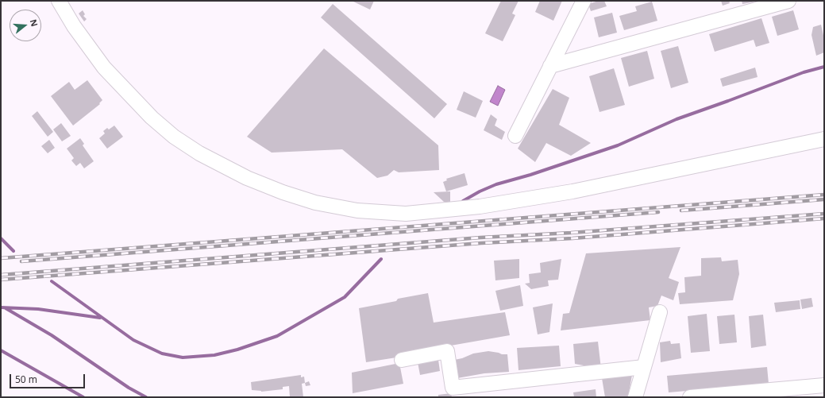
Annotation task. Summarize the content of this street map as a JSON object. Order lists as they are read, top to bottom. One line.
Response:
{"scale_bar":"50 m","north":"right"}
